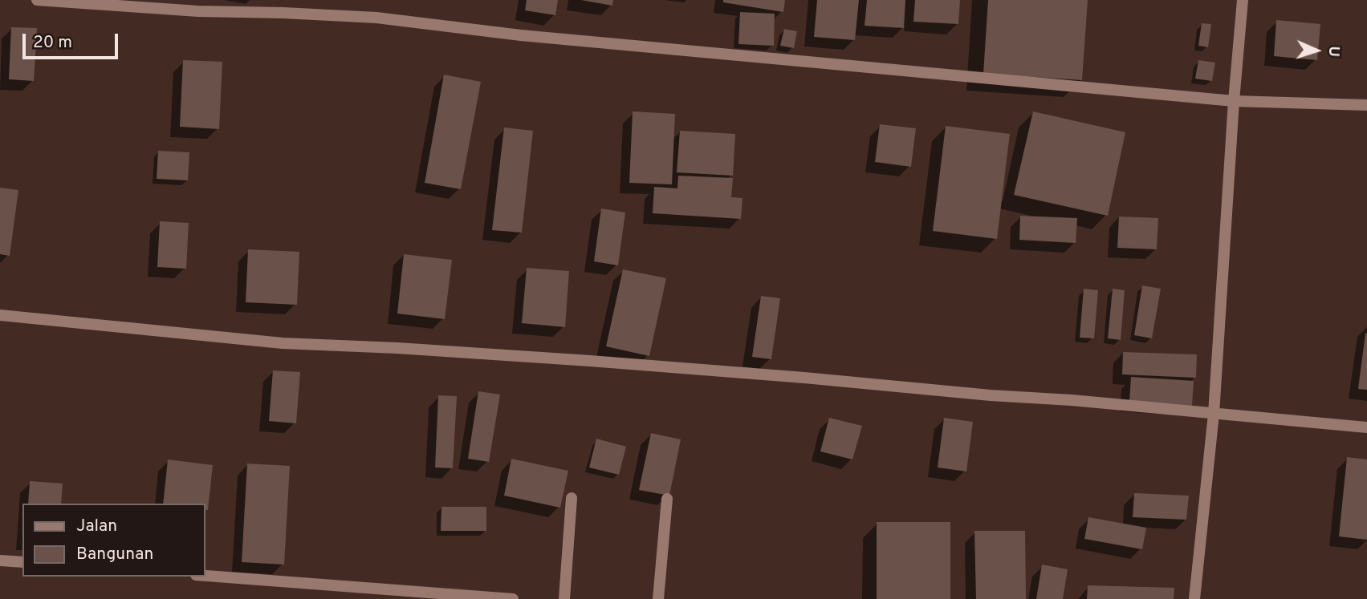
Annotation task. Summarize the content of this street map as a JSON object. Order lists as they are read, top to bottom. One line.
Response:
{"legend":["Jalan","Bangunan"],"scale_bar":"20 m","north":"right"}
